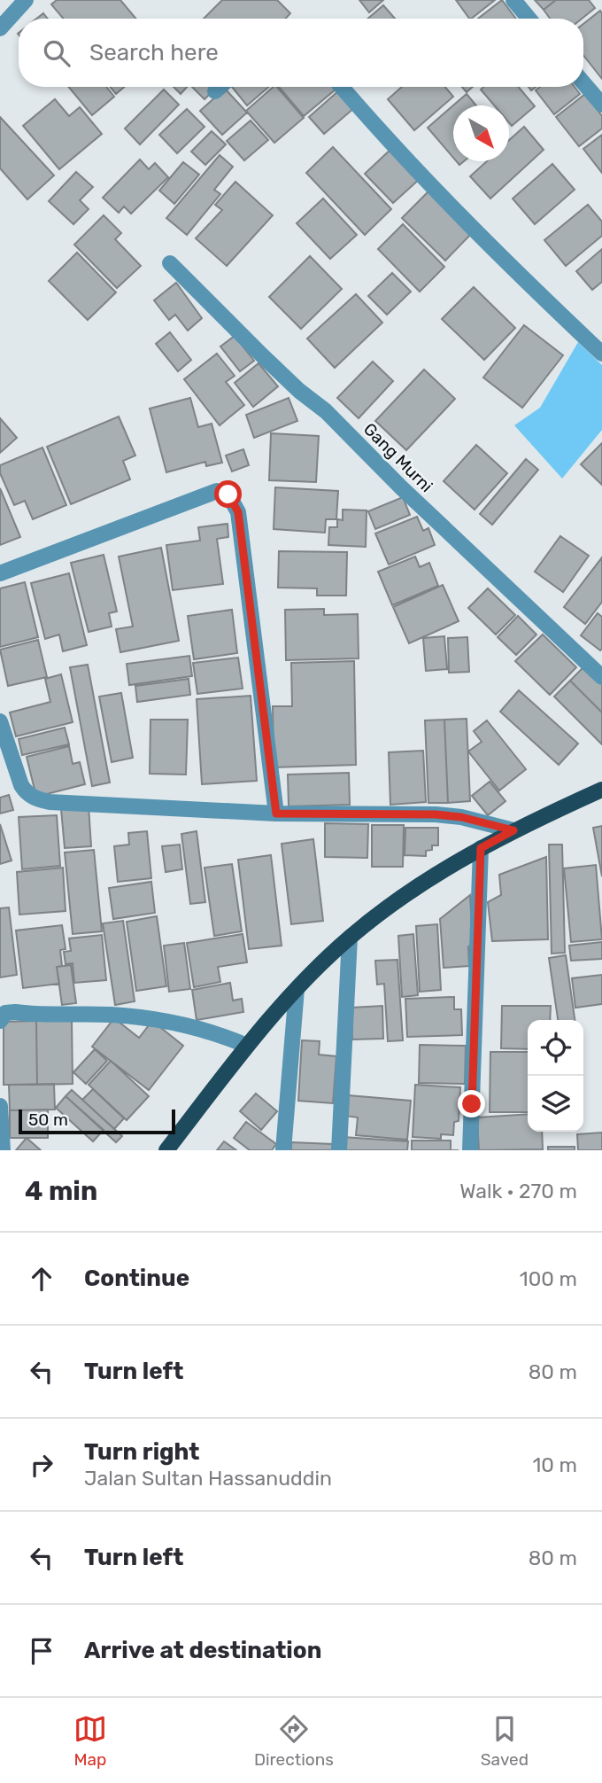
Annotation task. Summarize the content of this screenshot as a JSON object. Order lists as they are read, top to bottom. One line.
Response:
{"streets":{"street":["Gang Murni"]},"scale_bar":"50 m","north":"bottom right","page":{"search":"Search here","scale":"50 m","heading":["4 min","Walk · 270 m"],"list":[["Continue","100 m"],["Turn left","80 m"],["Turn right","Jalan Sultan Hassanuddin","10 m"],["Turn left","80 m"],"Arrive at destination"],"nav":["Map","Directions","Saved"]}}
